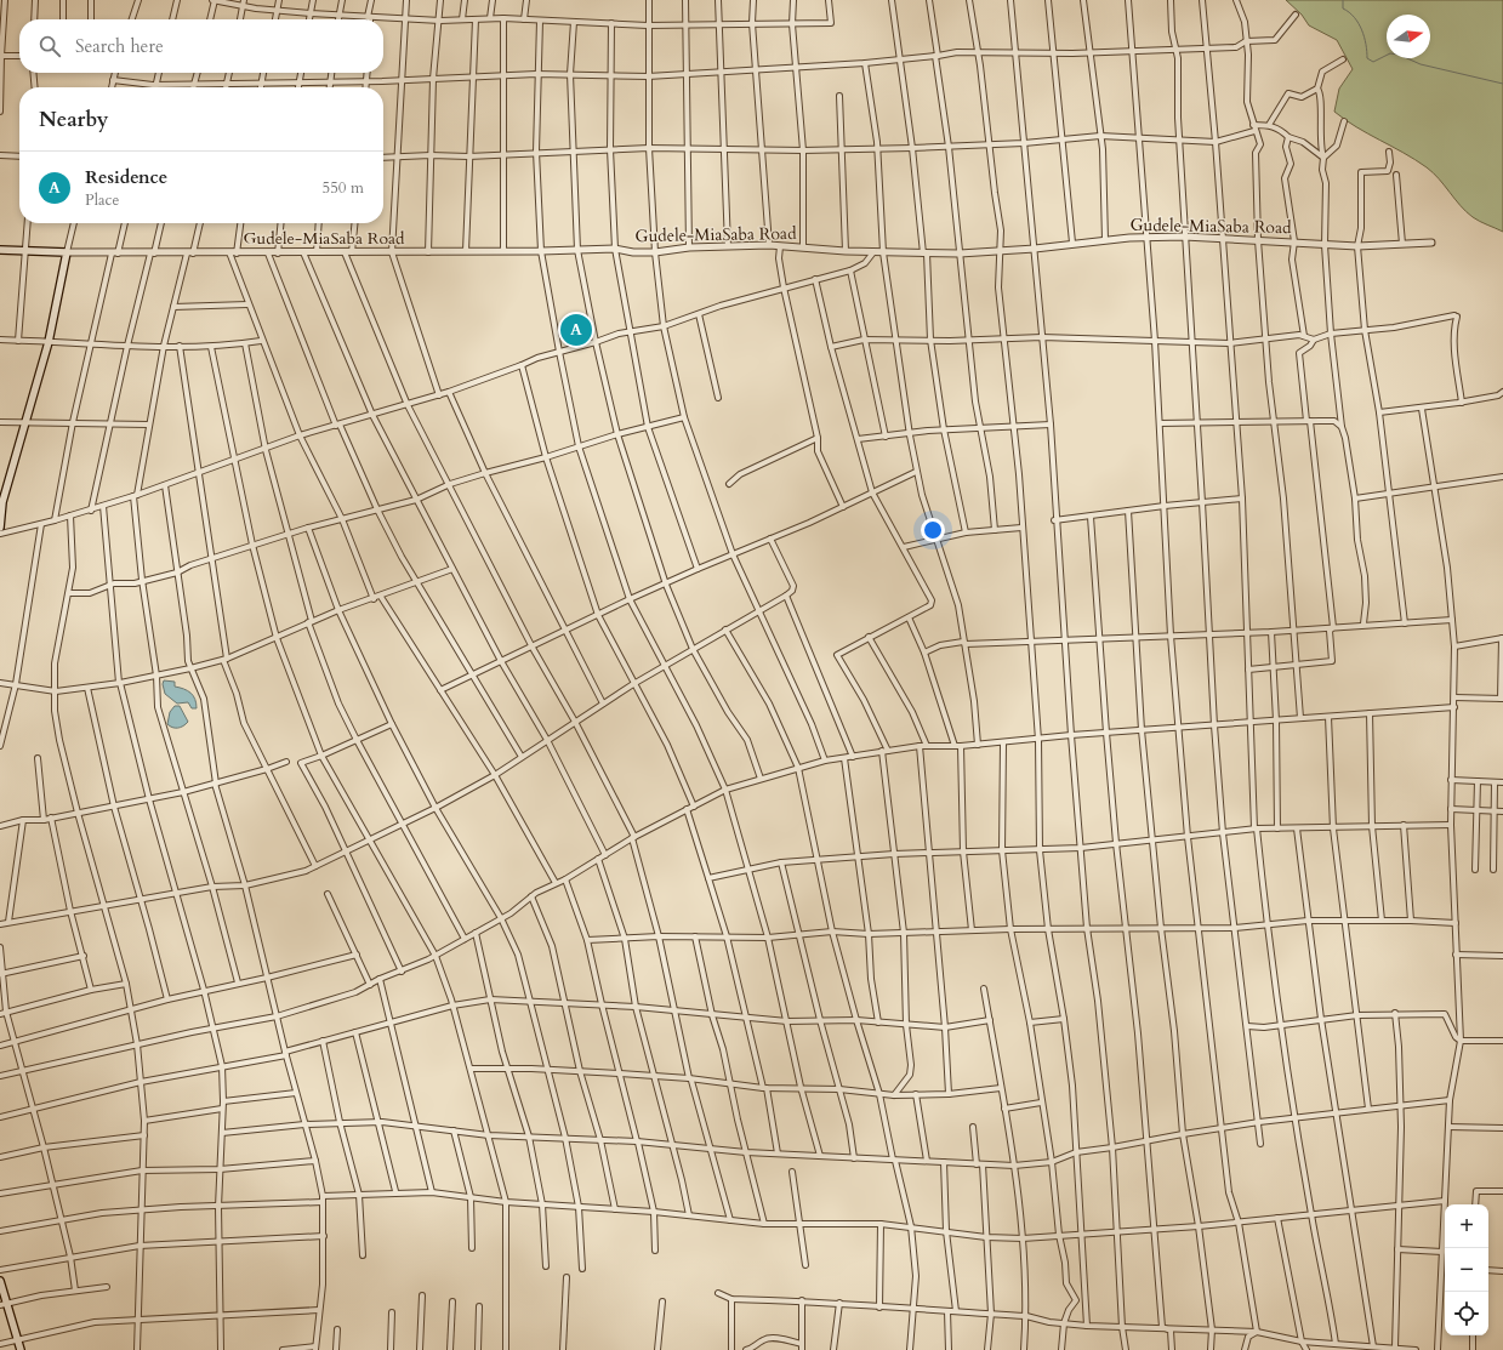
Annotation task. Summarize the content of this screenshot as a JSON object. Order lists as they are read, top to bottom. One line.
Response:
{"streets":{"main road":["Gudele-MiaSaba Road"]},"north":"right","page":{"search":"Search here","heading":"Nearby","list":[{"mark":"A","name":"Residence","note":"Place","value":"550 m"}],"pins":"A","map_buttons":["+","−"]}}
